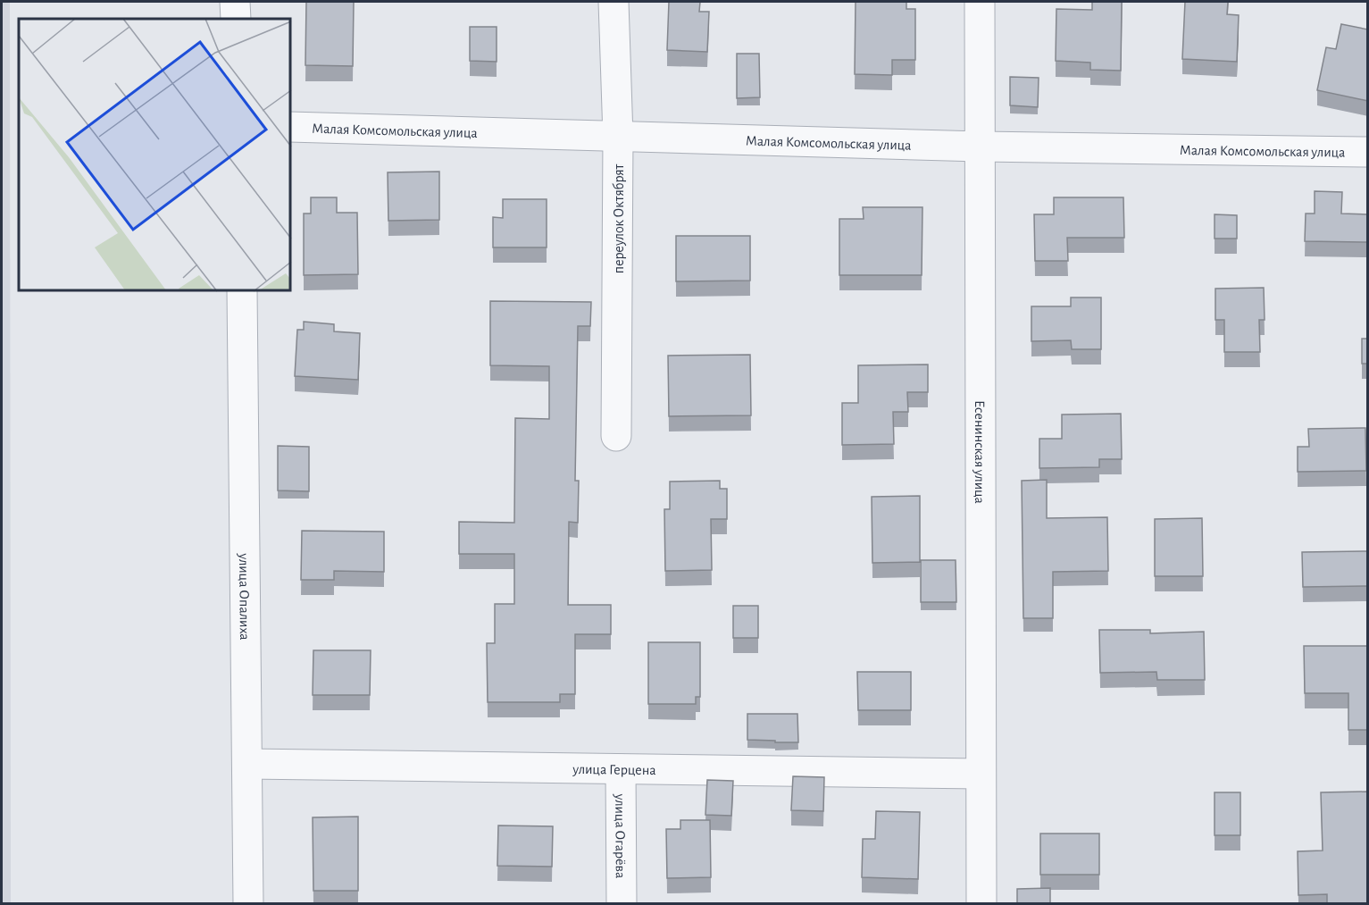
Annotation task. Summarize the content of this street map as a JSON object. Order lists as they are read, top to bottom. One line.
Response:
{"streets":{"street":["Малая Комсомольская улица","переулок Октябрят","Есенинская улица","улица Опалиха","улица Герцена","улица Огарёва"]},"crossings":[["Малая Комсомольская улица","переулок Октябрят"],["Малая Комсомольская улица","Есенинская улица"],["Есенинская улица","улица Герцена"],["улица Опалиха","улица Герцена"],["улица Герцена","улица Огарёва"]]}
